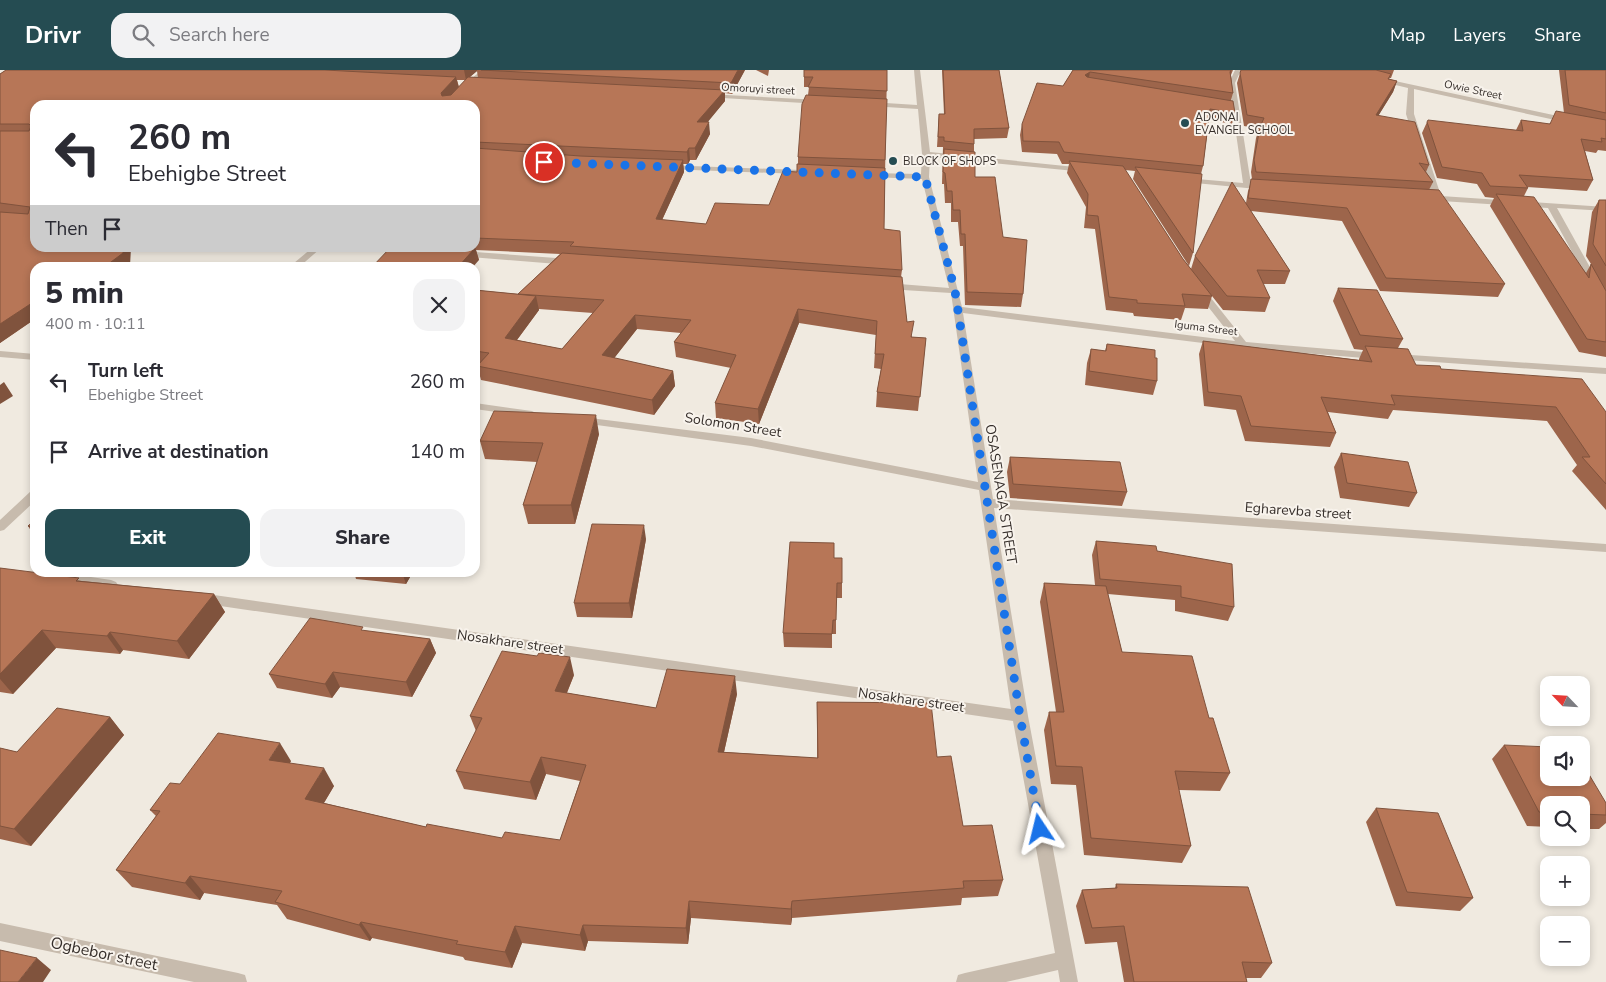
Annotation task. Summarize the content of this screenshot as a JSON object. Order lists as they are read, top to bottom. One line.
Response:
{"streets":{"street":["Omoruyi street","Owie Street","Iguma Street","Solomon Street","OSASENAGA STREET","Egharevba street","Nosakhare street","Ogbebor street"]},"crossings":[["Iguma Street","OSASENAGA STREET"],["Solomon Street","OSASENAGA STREET"],["OSASENAGA STREET","Egharevba street"],["OSASENAGA STREET","Nosakhare street"]],"places":["ADONAI EVANGEL SCHOOL","BLOCK OF SHOPS"],"north":"top left","page":{"header":"Drivr","search":"Search here","nav":["Map","Layers","Share"],"turn":["260 m","Ebehigbe Street"],"then":"Then","heading":["5 min","400 m · 10:11"],"list":[{"name":"Turn left","note":"Ebehigbe Street","value":"260 m"},{"name":"Arrive at destination","value":"140 m"}],"buttons":["Exit","Share"],"map_buttons":["+","−"]}}
